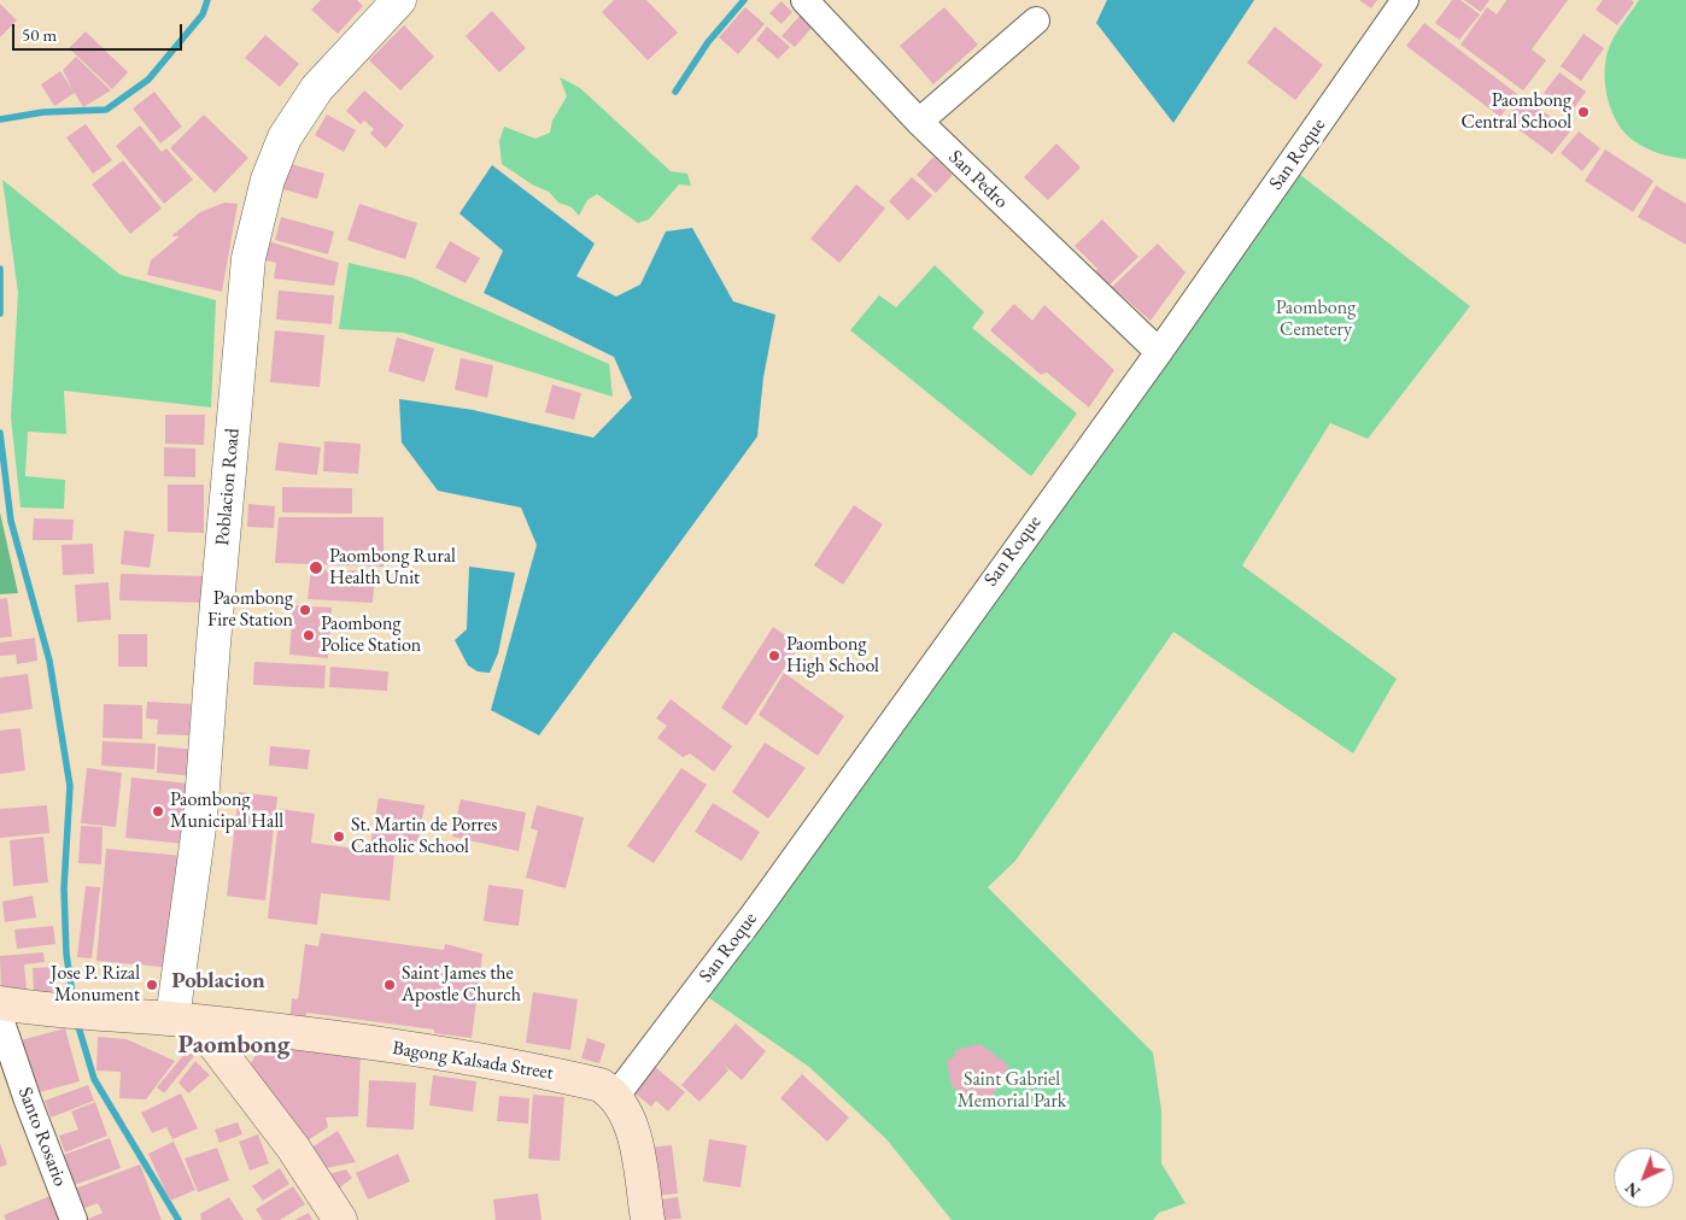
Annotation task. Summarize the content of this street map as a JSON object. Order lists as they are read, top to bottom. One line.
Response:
{"streets":{"main road":["Bagong Kalsada Street"],"street":["San Roque","San Pedro","Poblacion Road","Santo Rosario"]},"crossings":[["San Roque","San Pedro"],["San Roque","Bagong Kalsada Street"],["Poblacion Road","Bagong Kalsada Street"]],"districts":["Poblacion","Paombong"],"parks":["Paombong Cemetery","Saint Gabriel Memorial Park"],"places":["Paombong Central School","Paombong Rural Health Unit","Paombong Fire Station","Paombong Police Station","Paombong High School","Paombong Municipal Hall","St. Martin de Porres Catholic School","Jose P. Rizal Monument","Saint James the Apostle Church"],"scale_bar":"50 m","north":"bottom left"}
